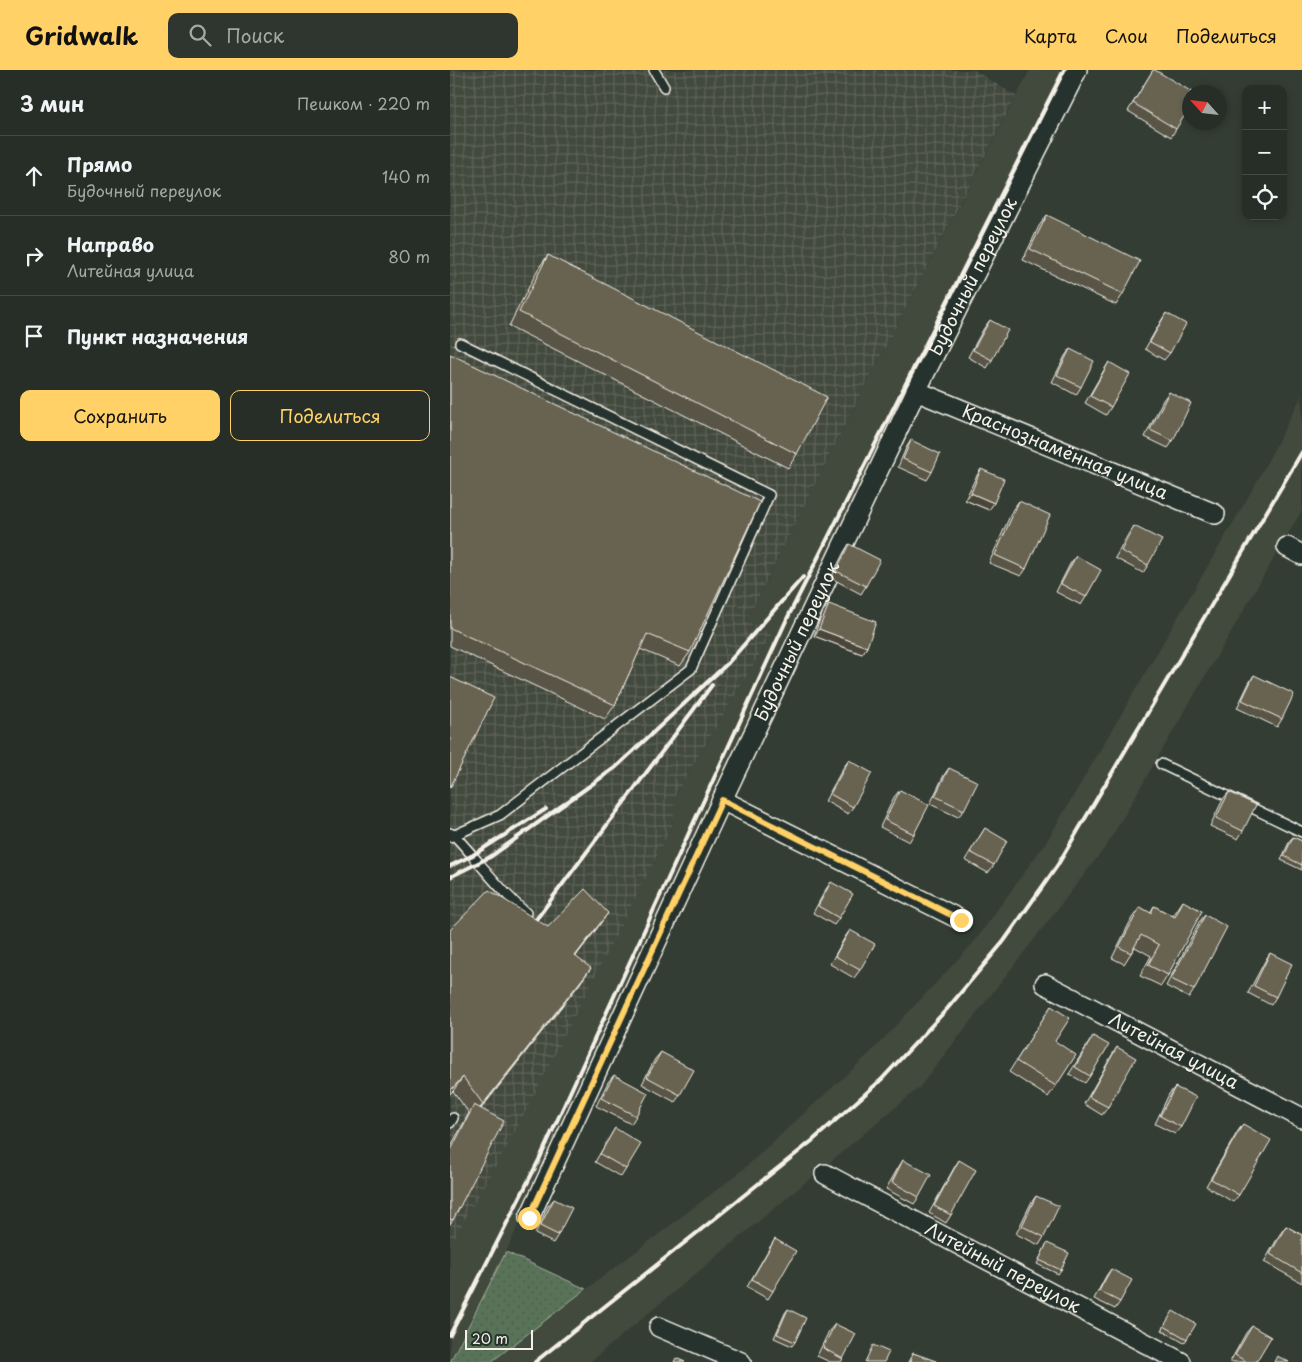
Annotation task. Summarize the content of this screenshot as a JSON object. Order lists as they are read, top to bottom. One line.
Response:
{"streets":{"street":["Будочный переулок","Краснознамённая улица","Литейная улица","Литейный переулок"]},"crossings":[["Будочный переулок","Краснознамённая улица"]],"scale_bar":"20 m","north":"top left","page":{"header":"Gridwalk","search":"Поиск","nav":["Карта","Слои","Поделиться"],"heading":["3 мин","Пешком · 220 m"],"map_buttons":["+","−"],"list":[["Прямо","Будочный переулок","140 m"],["Направо","Литейная улица","80 m"],"Пункт назначения"],"buttons":["Сохранить","Поделиться"],"scale":"20 m"}}
